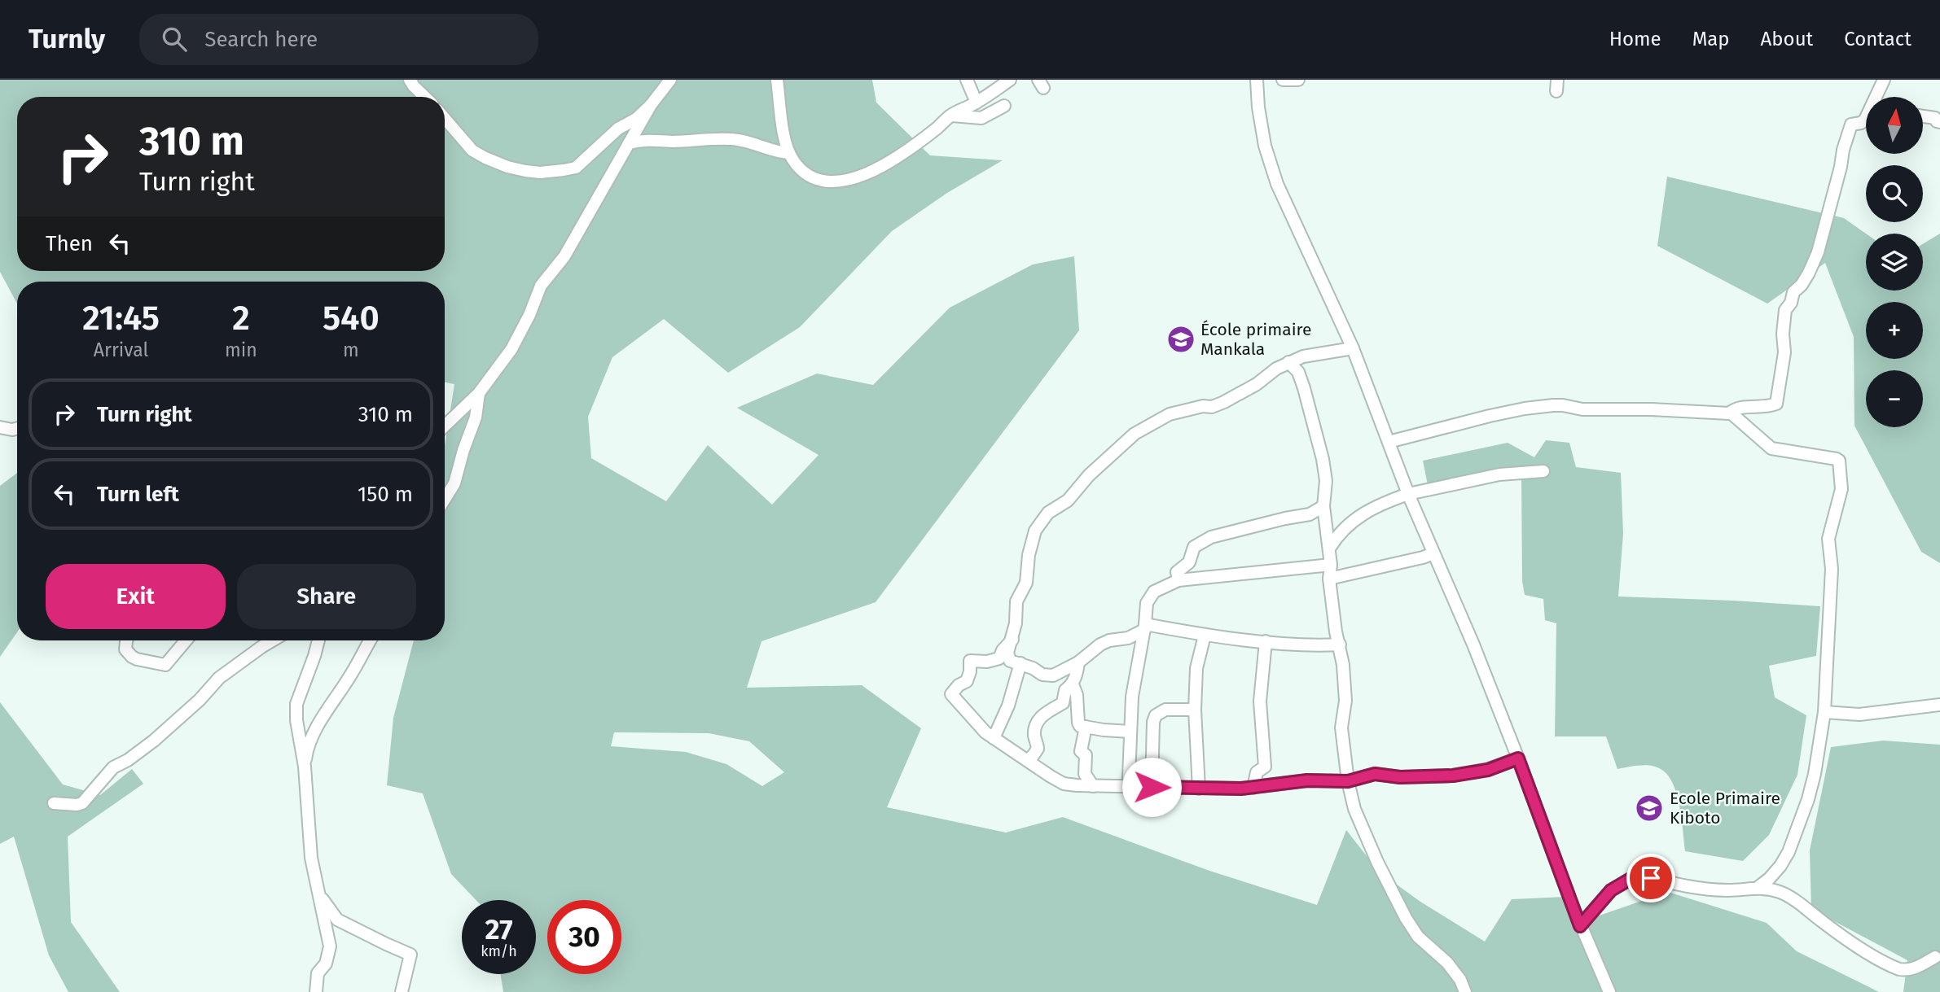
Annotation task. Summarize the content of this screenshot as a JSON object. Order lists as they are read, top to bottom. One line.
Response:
{"places":{"school or university":["École primaire Mankala","Ecole Primaire Kiboto"]},"north":"top","page":{"header":"Turnly","search":"Search here","nav":["Home","Map","About","Contact"],"map_buttons":["+","−"],"turn":["310 m","Turn right"],"then":"Then","eta":["21:45","Arrival","2","min","540","m"],"list":[{"name":"Turn right","value":"310 m"},{"name":"Turn left","value":"150 m"}],"buttons":["Exit","Share"],"speed":"27 km/h","limit":"30"}}
